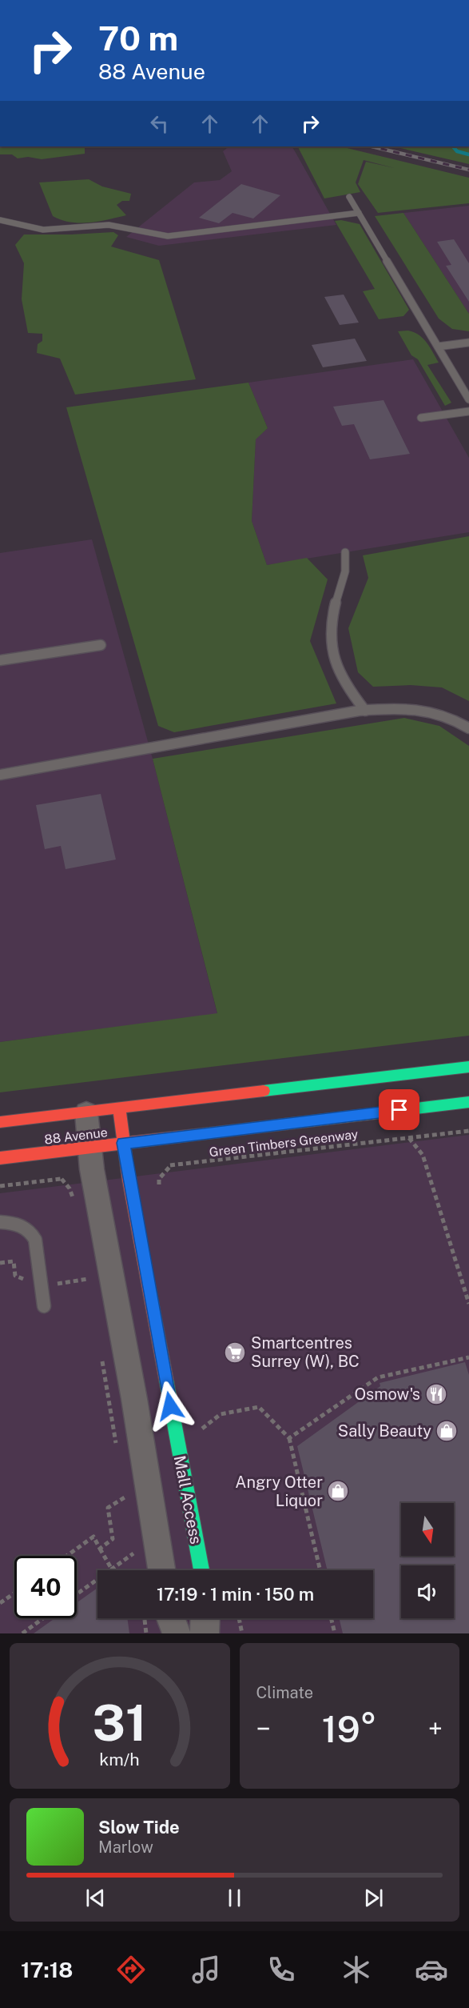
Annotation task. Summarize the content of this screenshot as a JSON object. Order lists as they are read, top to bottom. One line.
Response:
{"streets":{"main road":["88 Avenue","Mall Access"],"path":["Green Timbers Greenway"]},"crossings":[["88 Avenue","Mall Access"]],"places":{"supermarket":["Smartcentres Surrey (W), BC"],"restaurant":["Osmow's"],"shop":["Sally Beauty","Angry Otter Liquor"]},"north":"bottom","page":{"turn":["70 m","88 Avenue"],"limit":"40","trip":"17:19 · 1 min · 150 m","tile":"Climate","heat":["−","19°","+"],"song":["Slow Tide","Marlow"],"tabs":"17:18","gauge":["31","km/h"]}}
